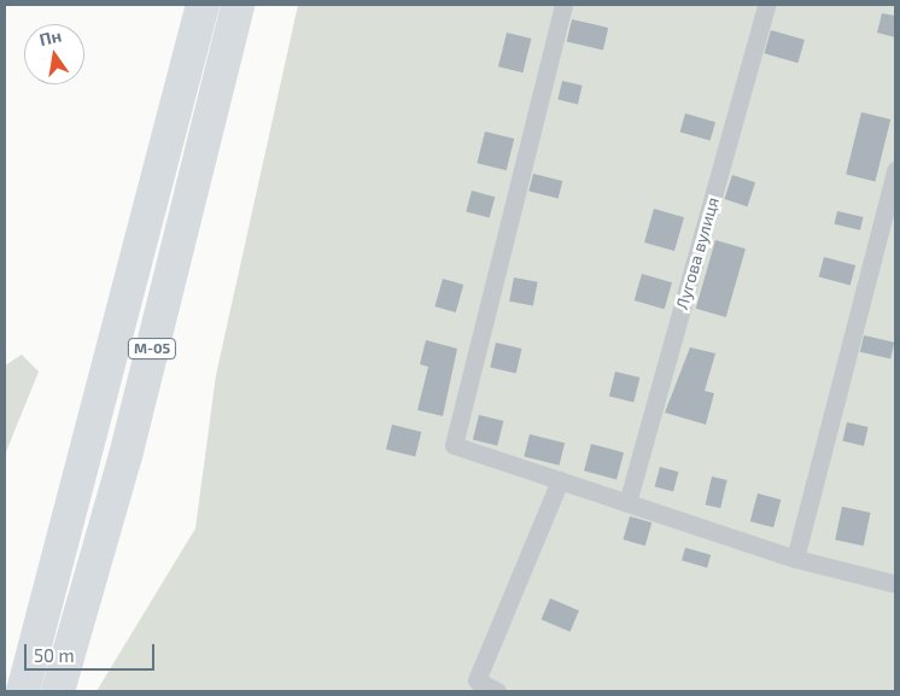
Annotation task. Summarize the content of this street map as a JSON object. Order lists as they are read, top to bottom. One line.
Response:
{"streets":{"highway":["М-05"],"street":["Лугова вулиця"]},"scale_bar":"50 m","north":"top"}
